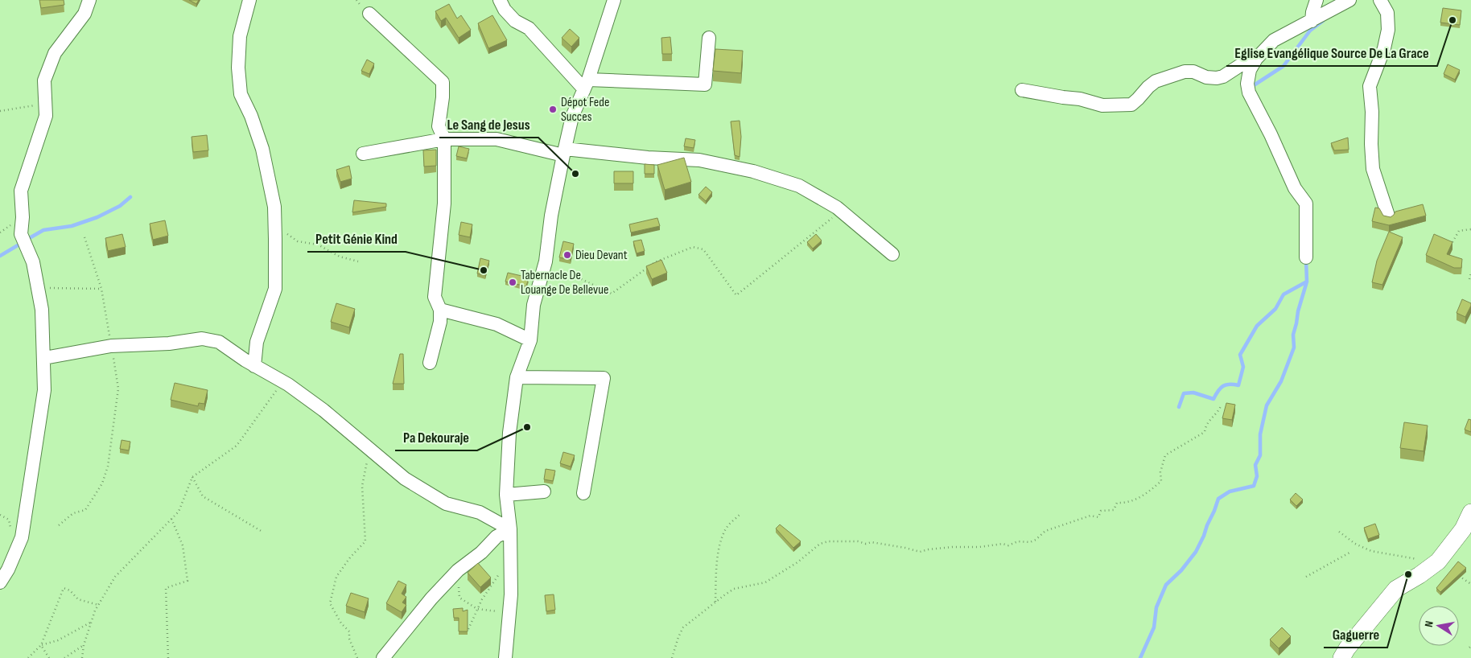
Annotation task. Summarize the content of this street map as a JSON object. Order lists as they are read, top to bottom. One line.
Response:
{"places":["Eglise Evangélique Source De La Grace","Dépot Fede Succes","Le Sang de Jesus","Dieu Devant","Petit Génie Kind","Tabernacle De Louange De Bellevue","Pa Dekouraje","Gaguerre"],"north":"left"}
